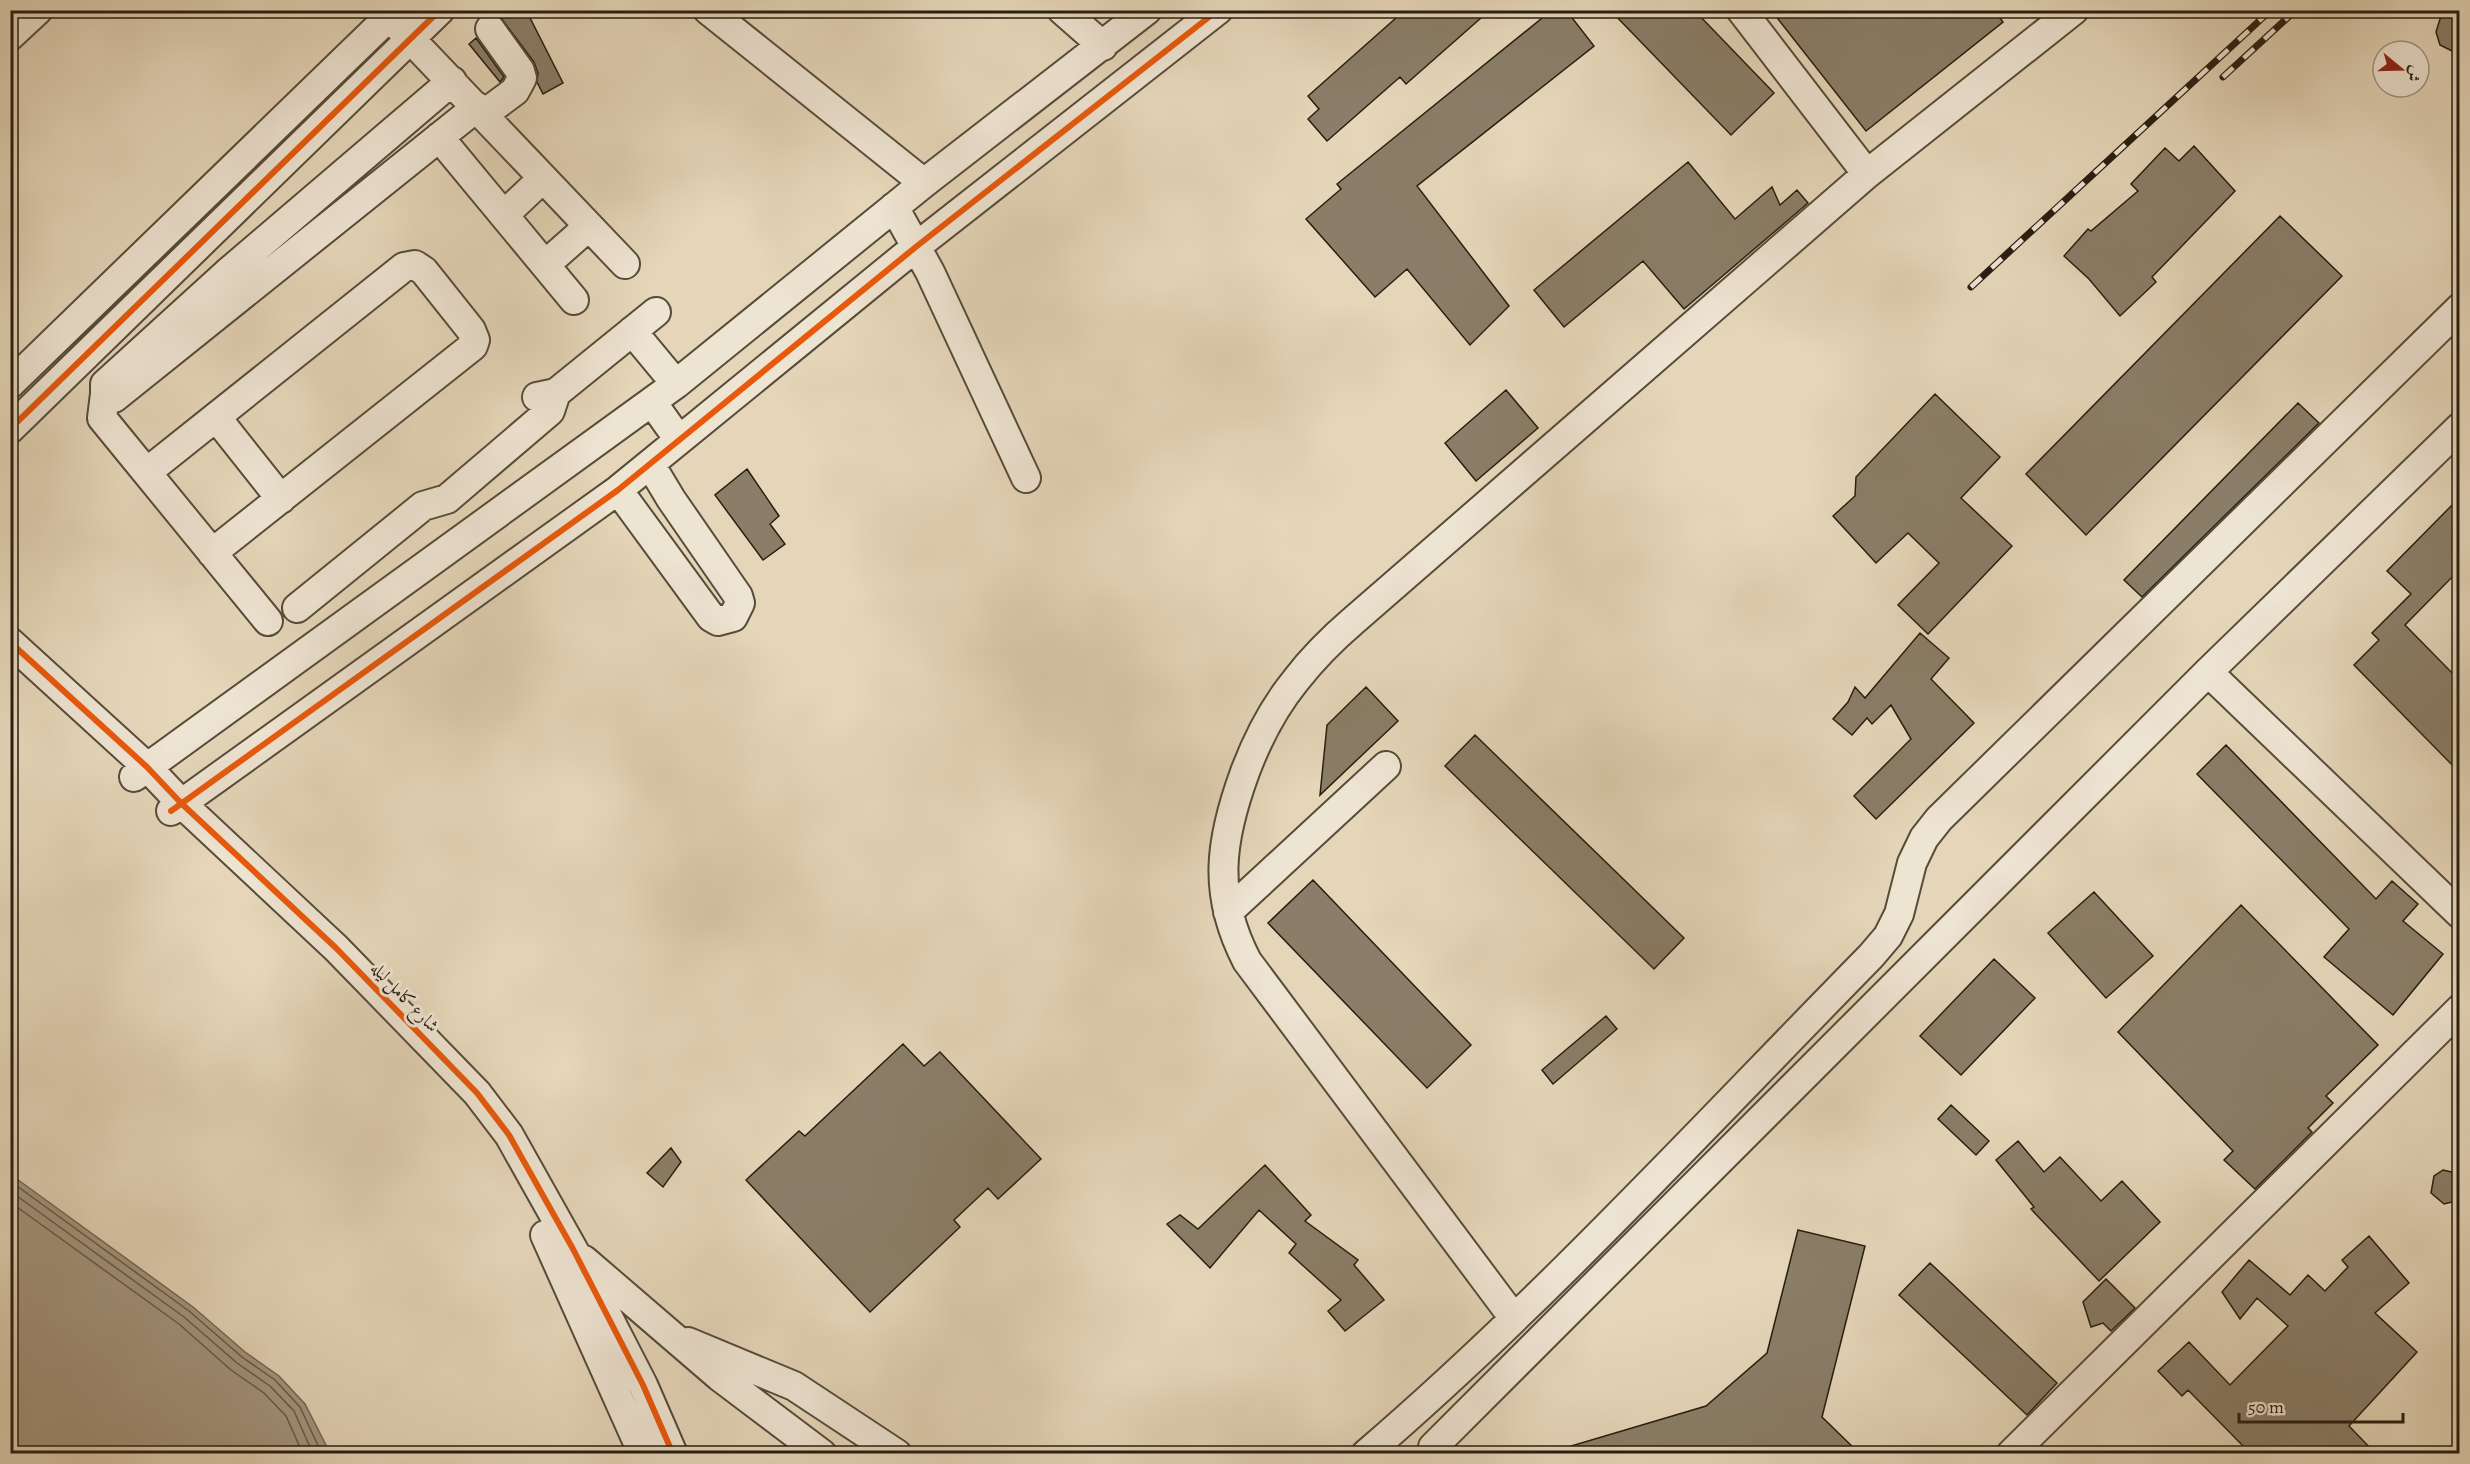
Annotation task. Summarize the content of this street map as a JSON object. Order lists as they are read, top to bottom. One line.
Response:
{"streets":{"street":["شارع كامل ليله"]},"scale_bar":"50 m","north":"right"}
